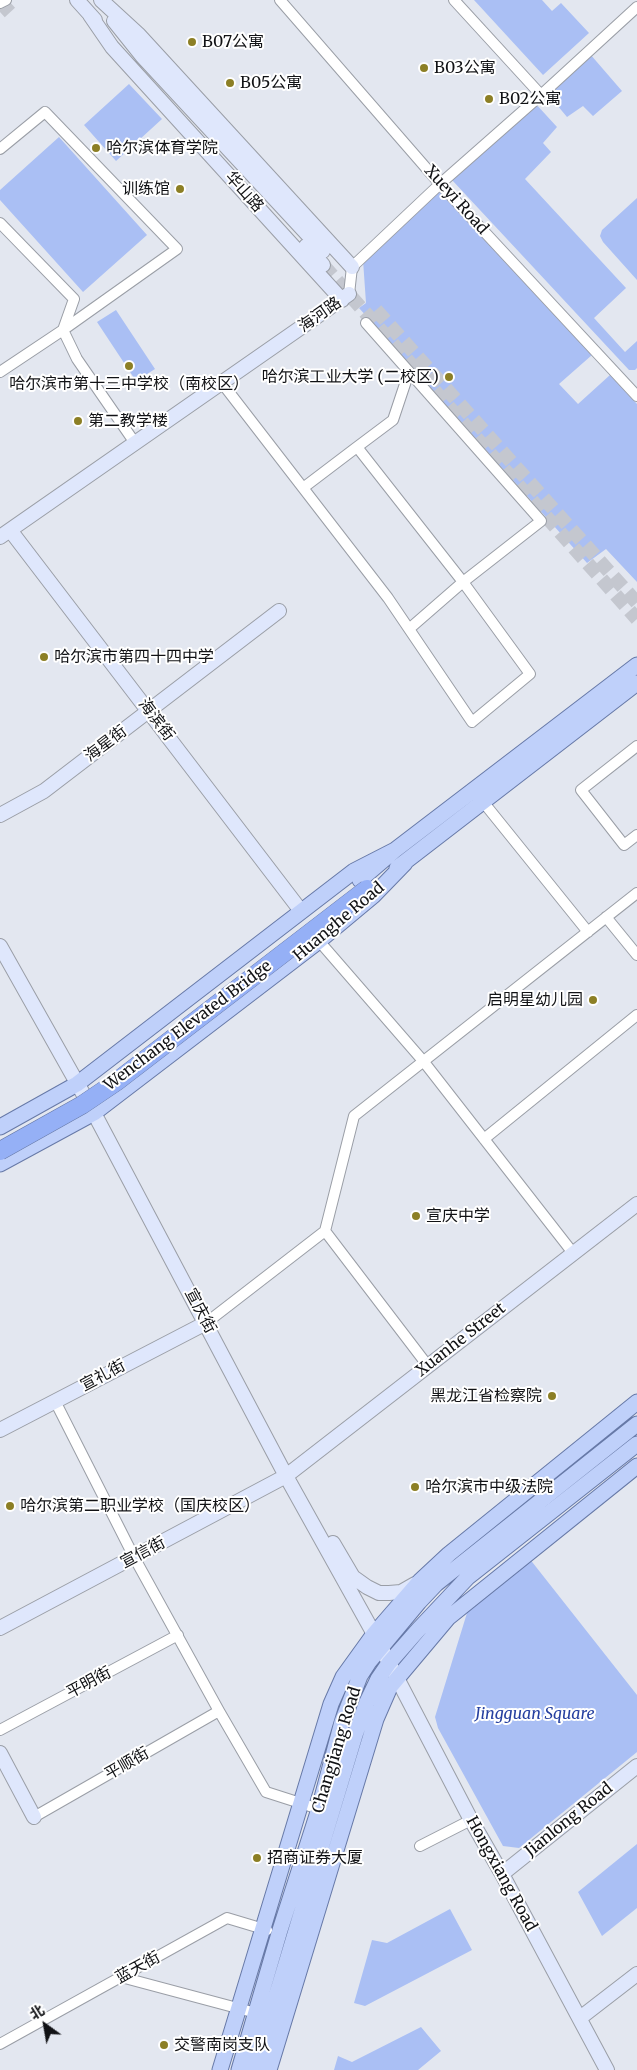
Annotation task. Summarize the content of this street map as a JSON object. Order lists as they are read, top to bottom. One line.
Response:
{"streets":{"highway":["Wenchang Elevated Bridge"],"main road":["Huanghe Road","Changjiang Road"],"street":["华山路","Xueyi Road","海河路","海滨街","海星街","宣庆街","Xuanhe Street","宣礼街","宣信街","平明街","平顺街","Jianlong Road","Hongxiang Road","蓝天街"]},"crossings":[["华山路","海河路"],["海河路","海滨街"],["海滨街","海星街"],["海滨街","Huanghe Road"],["Huanghe Road","Wenchang Elevated Bridge"],["Huanghe Road","宣庆街"],["宣庆街","Xuanhe Street"],["宣庆街","宣礼街"],["宣庆街","宣信街"],["宣庆街","Changjiang Road"],["宣庆街","Hongxiang Road"],["Xuanhe Street","宣信街"],["Changjiang Road","蓝天街"],["Jianlong Road","Hongxiang Road"]],"parks":["Jingguan Square"],"places":["B07公寓","B03公寓","B05公寓","B02公寓","哈尔滨体育学院","训练馆","哈尔滨市第十三中学校（南校区）","哈尔滨工业大学 (二校区)","第二教学楼","哈尔滨市第四十四中学","启明星幼儿园","宣庆中学","黑龙江省检察院","哈尔滨市中级法院","哈尔滨第二职业学校（国庆校区）","招商证券大厦","交警南岗支队"],"north":"top left"}
